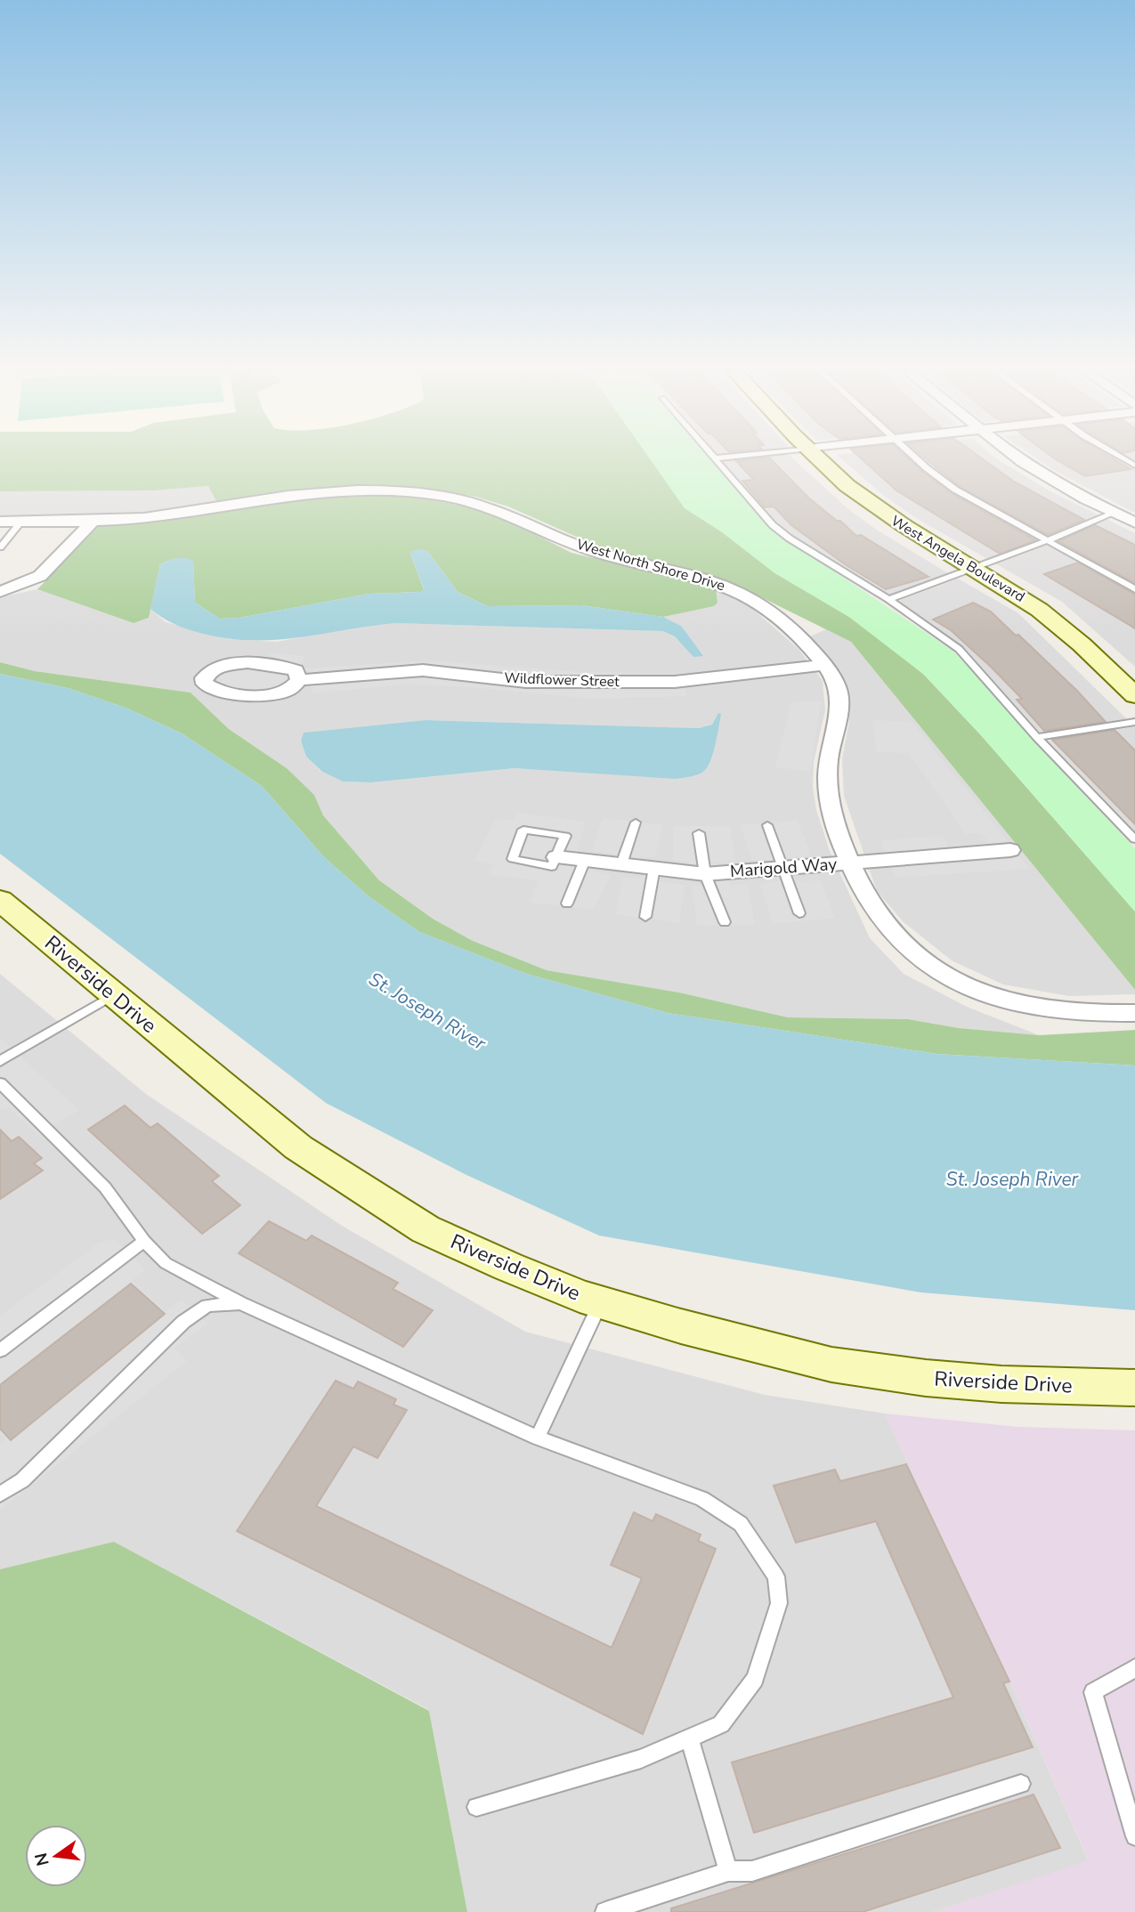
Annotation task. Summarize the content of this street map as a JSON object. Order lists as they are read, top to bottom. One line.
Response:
{"streets":{"street":["West Angela Boulevard","West North Shore Drive","Wildflower Street","Marigold Way","Riverside Drive"]},"crossings":[["West North Shore Drive","Wildflower Street"],["West North Shore Drive","Marigold Way"]],"water":["St. Joseph River"],"north":"left"}
